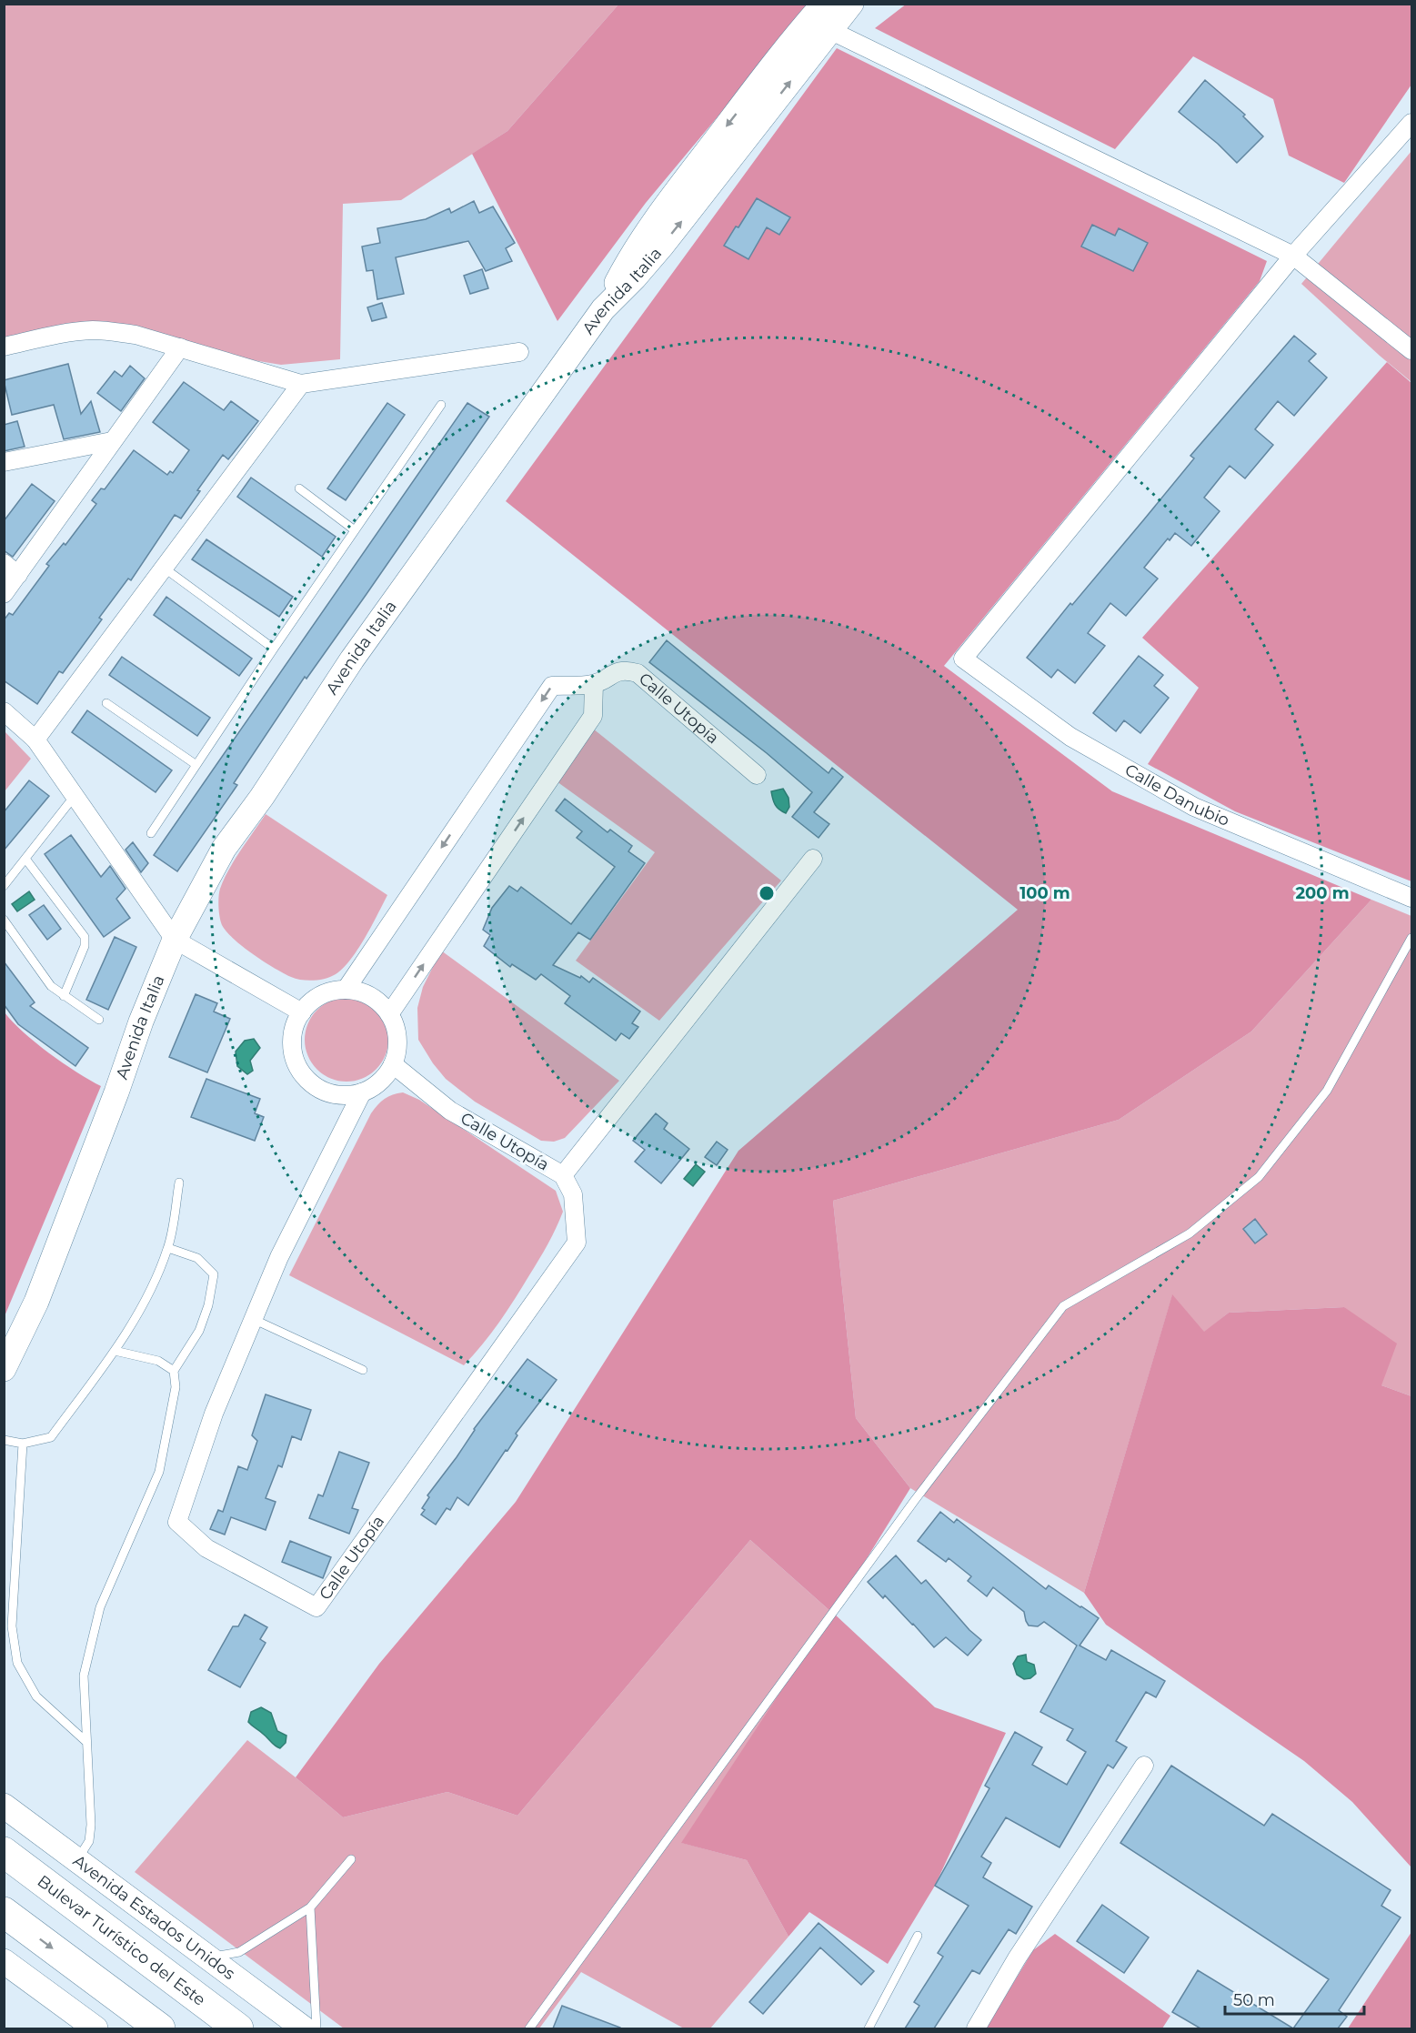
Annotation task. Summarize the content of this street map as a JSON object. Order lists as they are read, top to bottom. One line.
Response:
{"streets":{"highway":["Bulevar Turístico del Este"],"street":["Avenida Italia","Calle Utopía","Calle Danubio","Avenida Estados Unidos"]},"scale_bar":"50 m","rings":["100 m","200 m"]}
